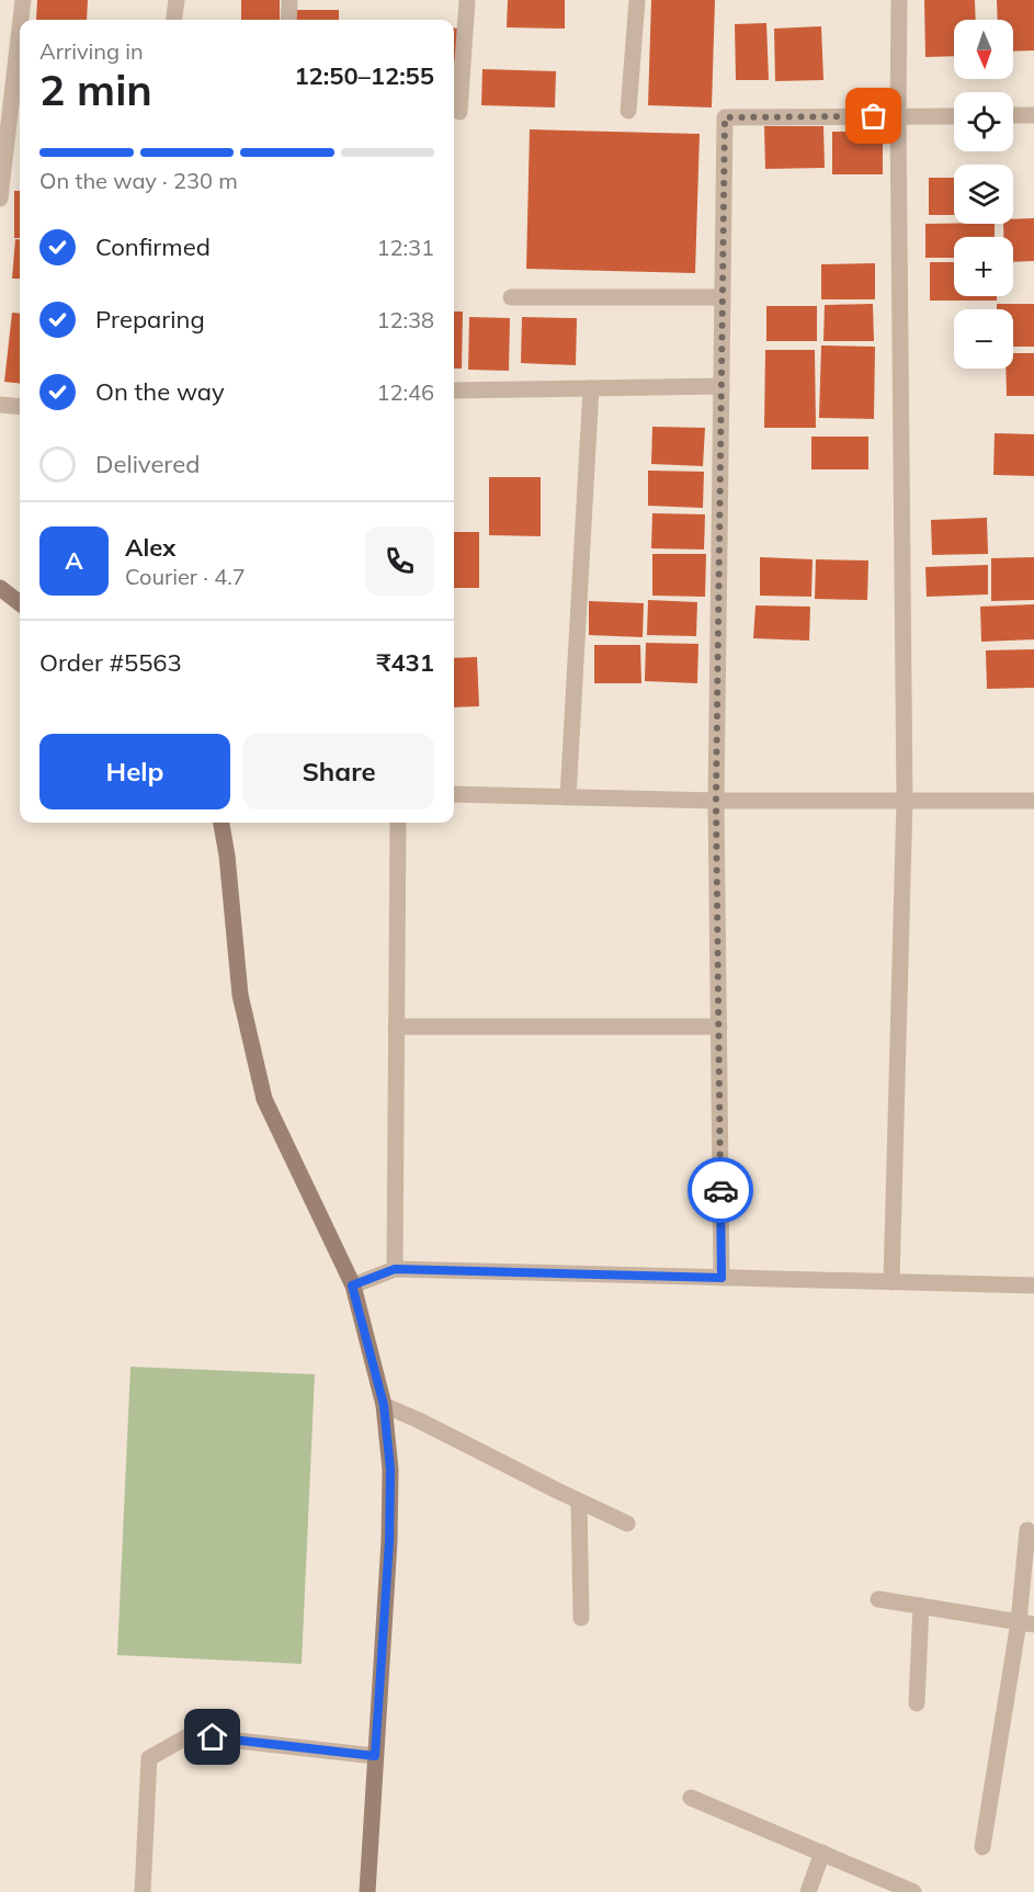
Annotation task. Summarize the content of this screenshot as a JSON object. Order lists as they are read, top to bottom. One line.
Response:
{"north":"bottom","page":{"map_buttons":["+","−"],"heading":["2 min","Arriving in","12:50–12:55"],"panel":["Alex","Courier · 4.7","Order #5563","₹431"],"bar":"On the way · 230 m","list":[["Confirmed","12:31"],["Preparing","12:38"],["On the way","12:46"],"Delivered"],"round":"A","buttons":["Help","Share"]}}
